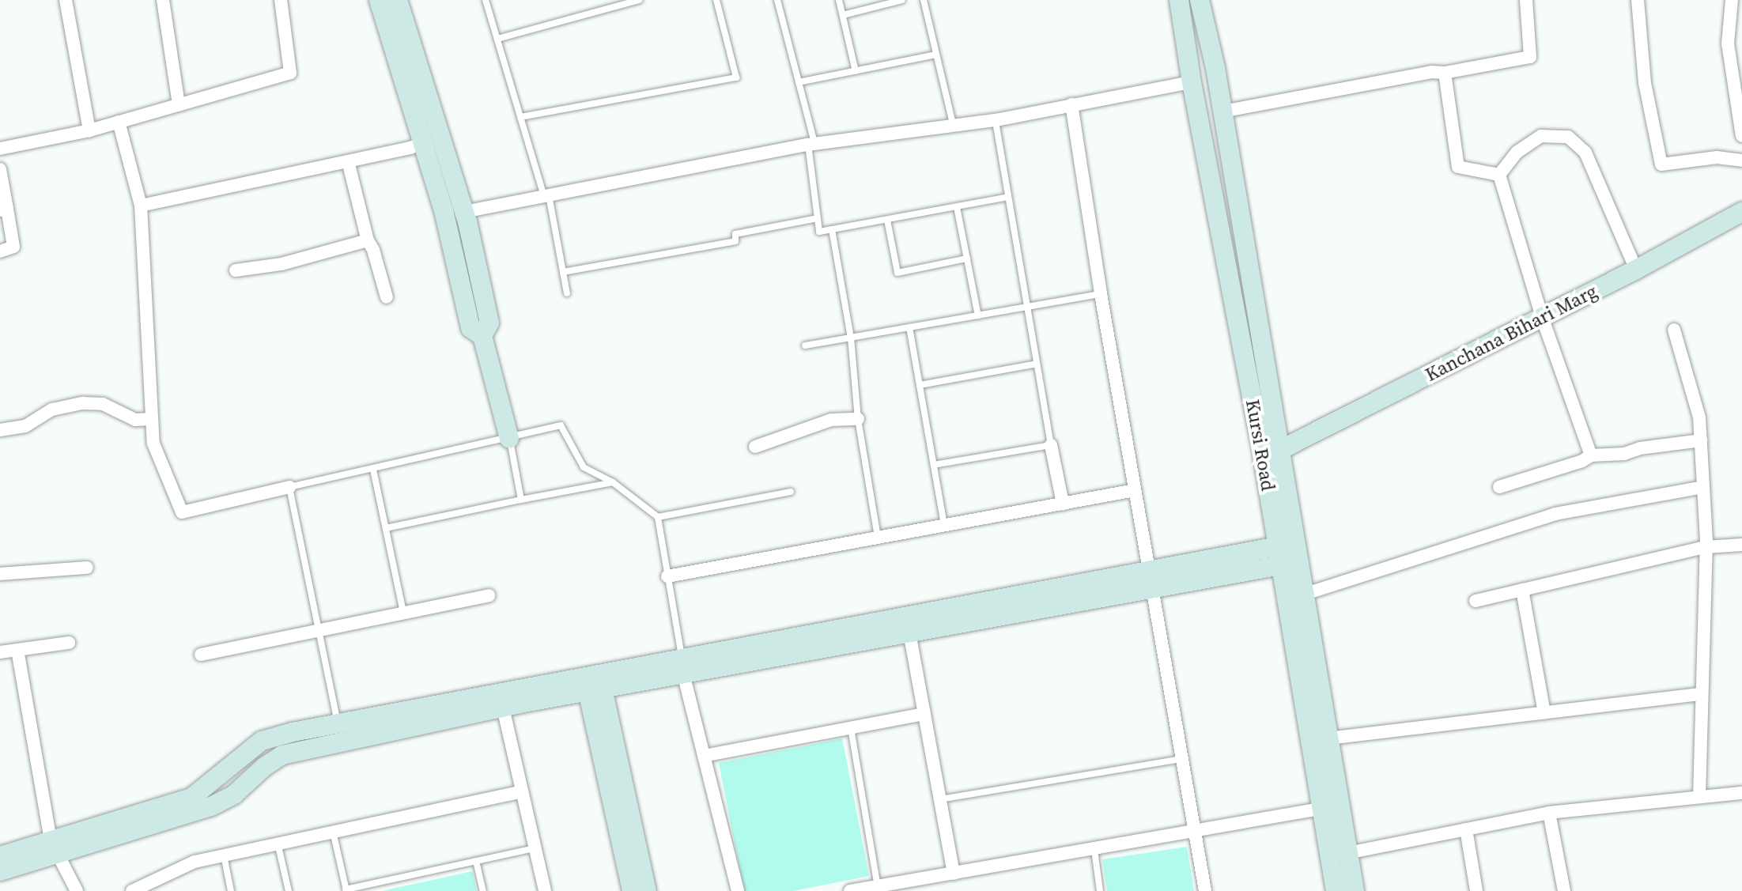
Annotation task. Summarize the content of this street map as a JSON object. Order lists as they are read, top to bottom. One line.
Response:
{"streets":{"street":["Kanchana Bihari Marg","Kursi Road"]},"crossings":[["Kanchana Bihari Marg","Kursi Road"]]}
